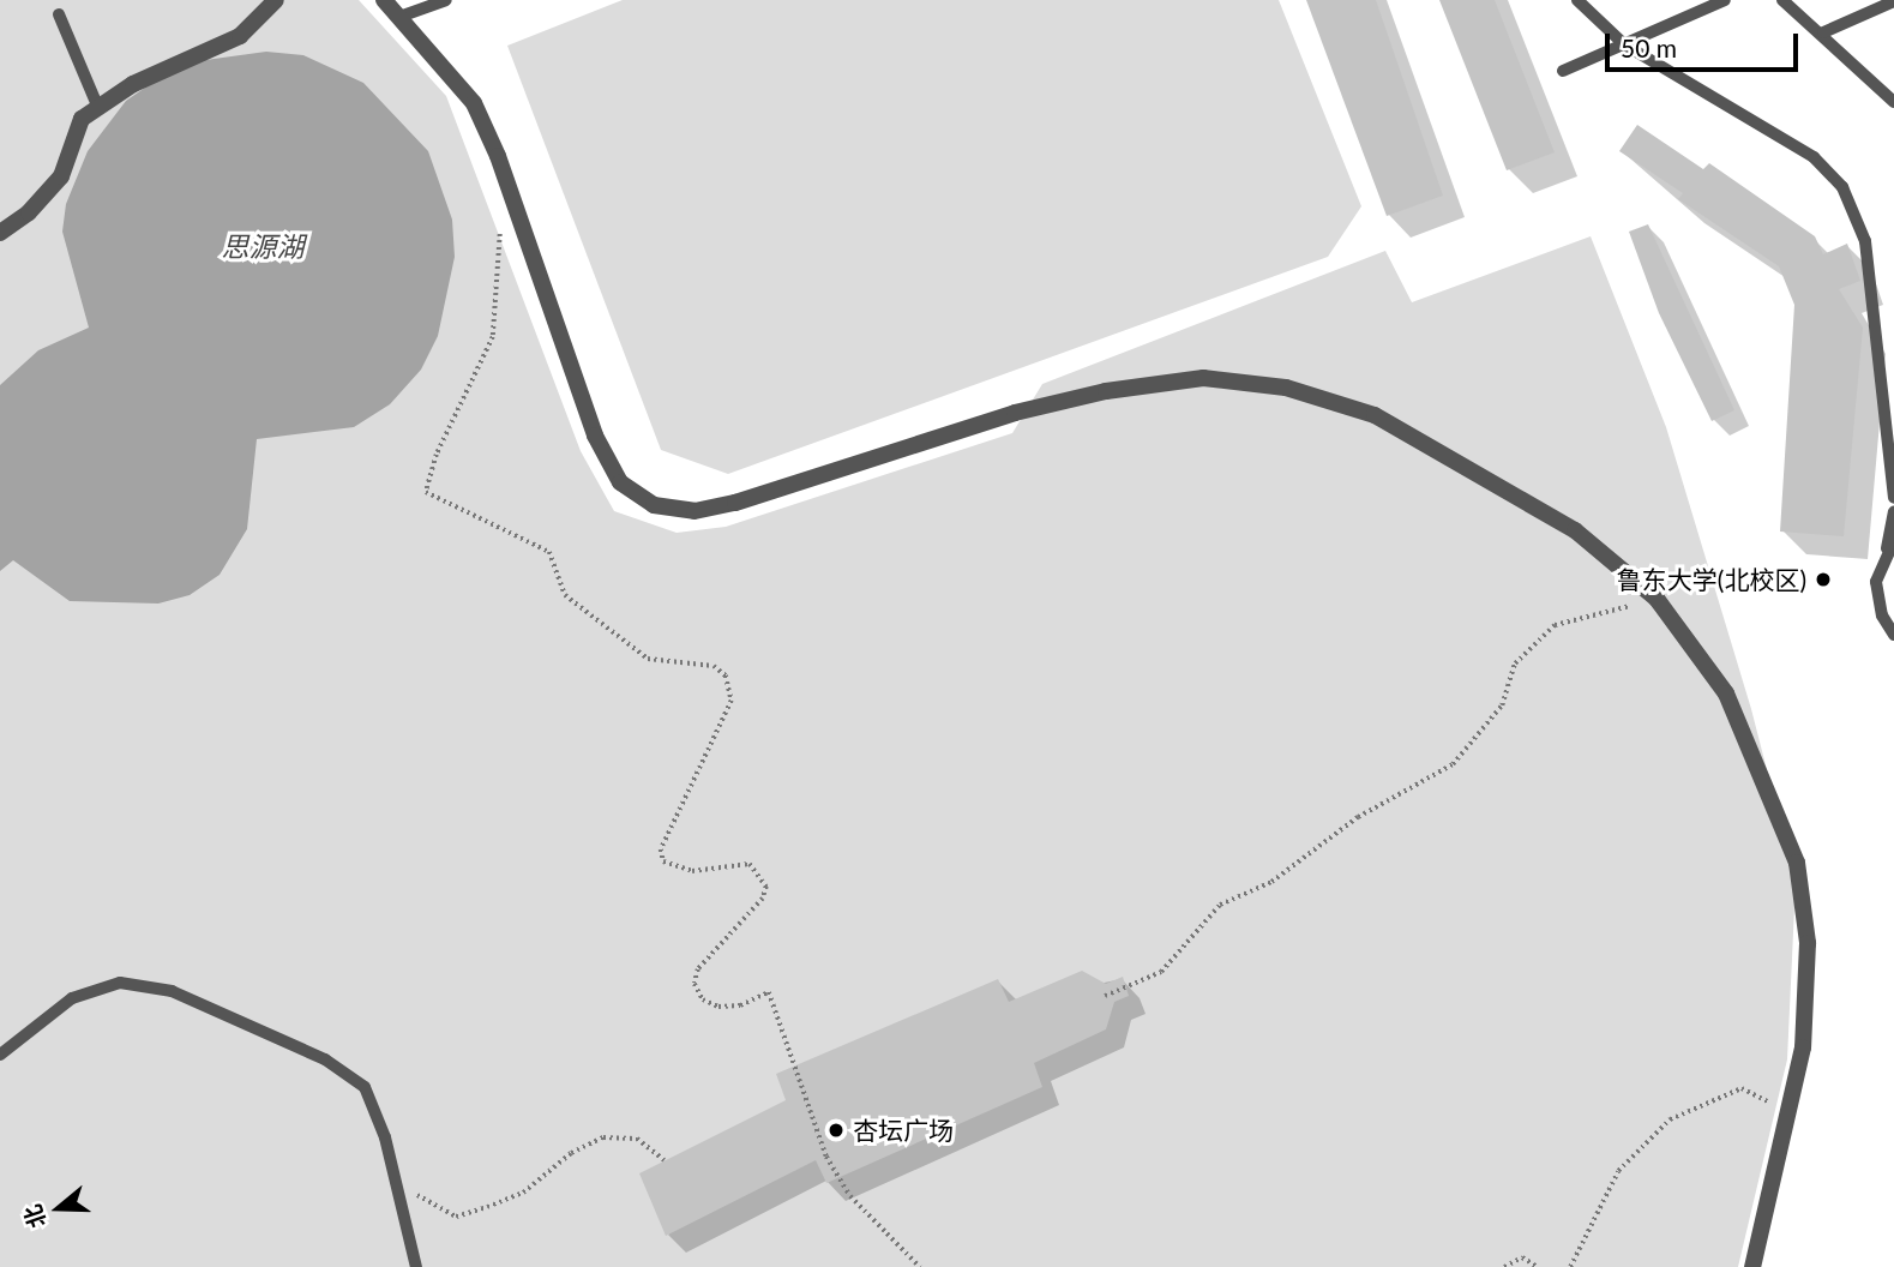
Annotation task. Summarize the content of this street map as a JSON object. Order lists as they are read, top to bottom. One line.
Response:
{"water":["思源湖"],"places":["鲁东大学(北校区)","杏坛广场"],"scale_bar":"50 m","north":"left"}
